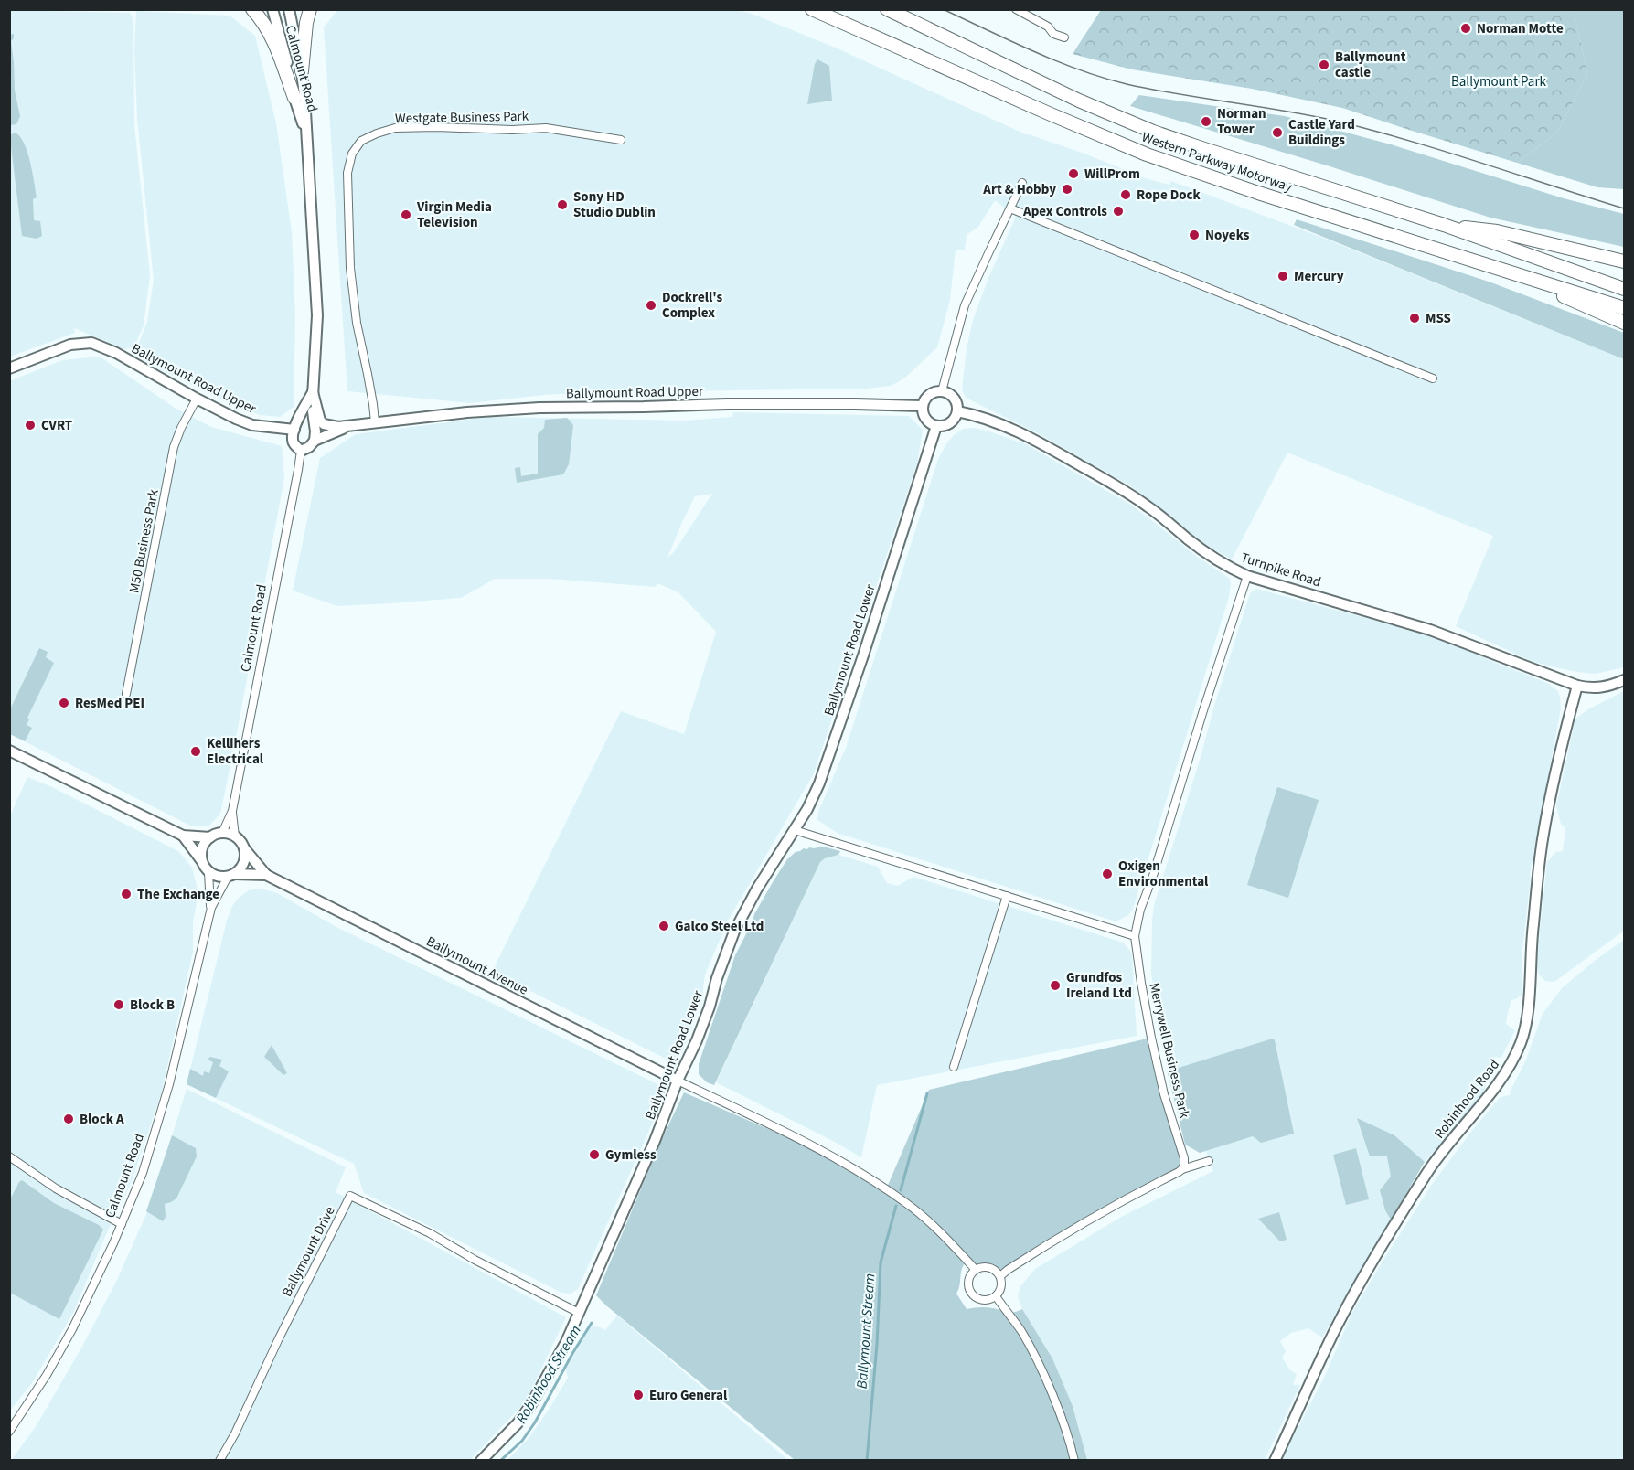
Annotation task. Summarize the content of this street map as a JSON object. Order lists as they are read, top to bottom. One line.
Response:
{"streets":{"highway":["Western Parkway Motorway"],"street":["Calmount Road","Westgate Business Park","Ballymount Road Upper","M50 Business Park","Turnpike Road","Ballymount Road Lower","Ballymount Avenue","Merrywell Business Park","Robinhood Road","Ballymount Drive"]},"crossings":[["Calmount Road","Ballymount Road Upper"],["Calmount Road","Ballymount Avenue"],["Westgate Business Park","Ballymount Road Upper"],["Ballymount Road Upper","M50 Business Park"],["Ballymount Road Upper","Turnpike Road"],["Ballymount Road Upper","Ballymount Road Lower"],["Turnpike Road","Ballymount Road Lower"],["Turnpike Road","Robinhood Road"],["Ballymount Road Lower","Ballymount Avenue"],["Ballymount Road Lower","Ballymount Drive"]],"water":["Ballymount Stream","Robinhood Stream"],"parks":["Ballymount Park"],"places":["Norman Motte","Ballymount castle","Norman Tower","Castle Yard Buildings","WillProm","Art & Hobby","Rope Dock","Sony HD Studio Dublin","Apex Controls","Virgin Media Television","Noyeks","Mercury","Dockrell's Complex","MSS","CVRT","ResMed PEI","Kellihers Electrical","Oxigen Environmental","The Exchange","Galco Steel Ltd","Grundfos Ireland Ltd","Block B","Block A","Gymless","Euro General"]}
